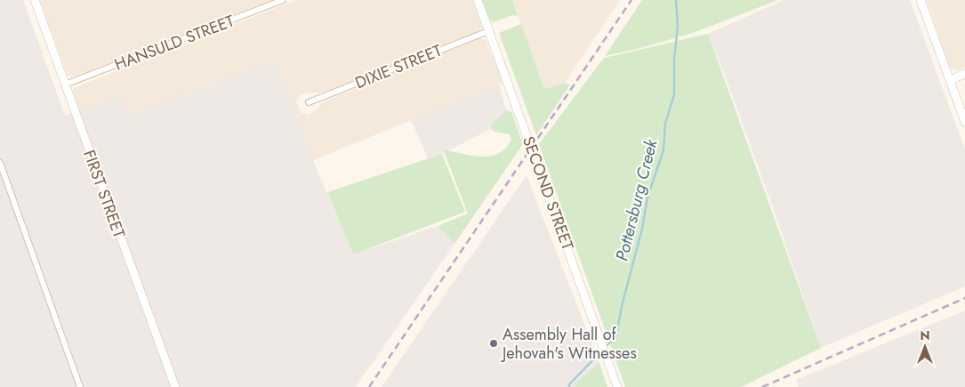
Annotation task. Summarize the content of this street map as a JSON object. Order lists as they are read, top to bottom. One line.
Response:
{"streets":{"street":["HANSULD STREET","DIXIE STREET","SECOND STREET","FIRST STREET"]},"crossings":[["HANSULD STREET","FIRST STREET"],["DIXIE STREET","SECOND STREET"]],"water":["Pottersburg Creek"],"places":["Assembly Hall of Jehovah's Witnesses"],"north":"top"}
